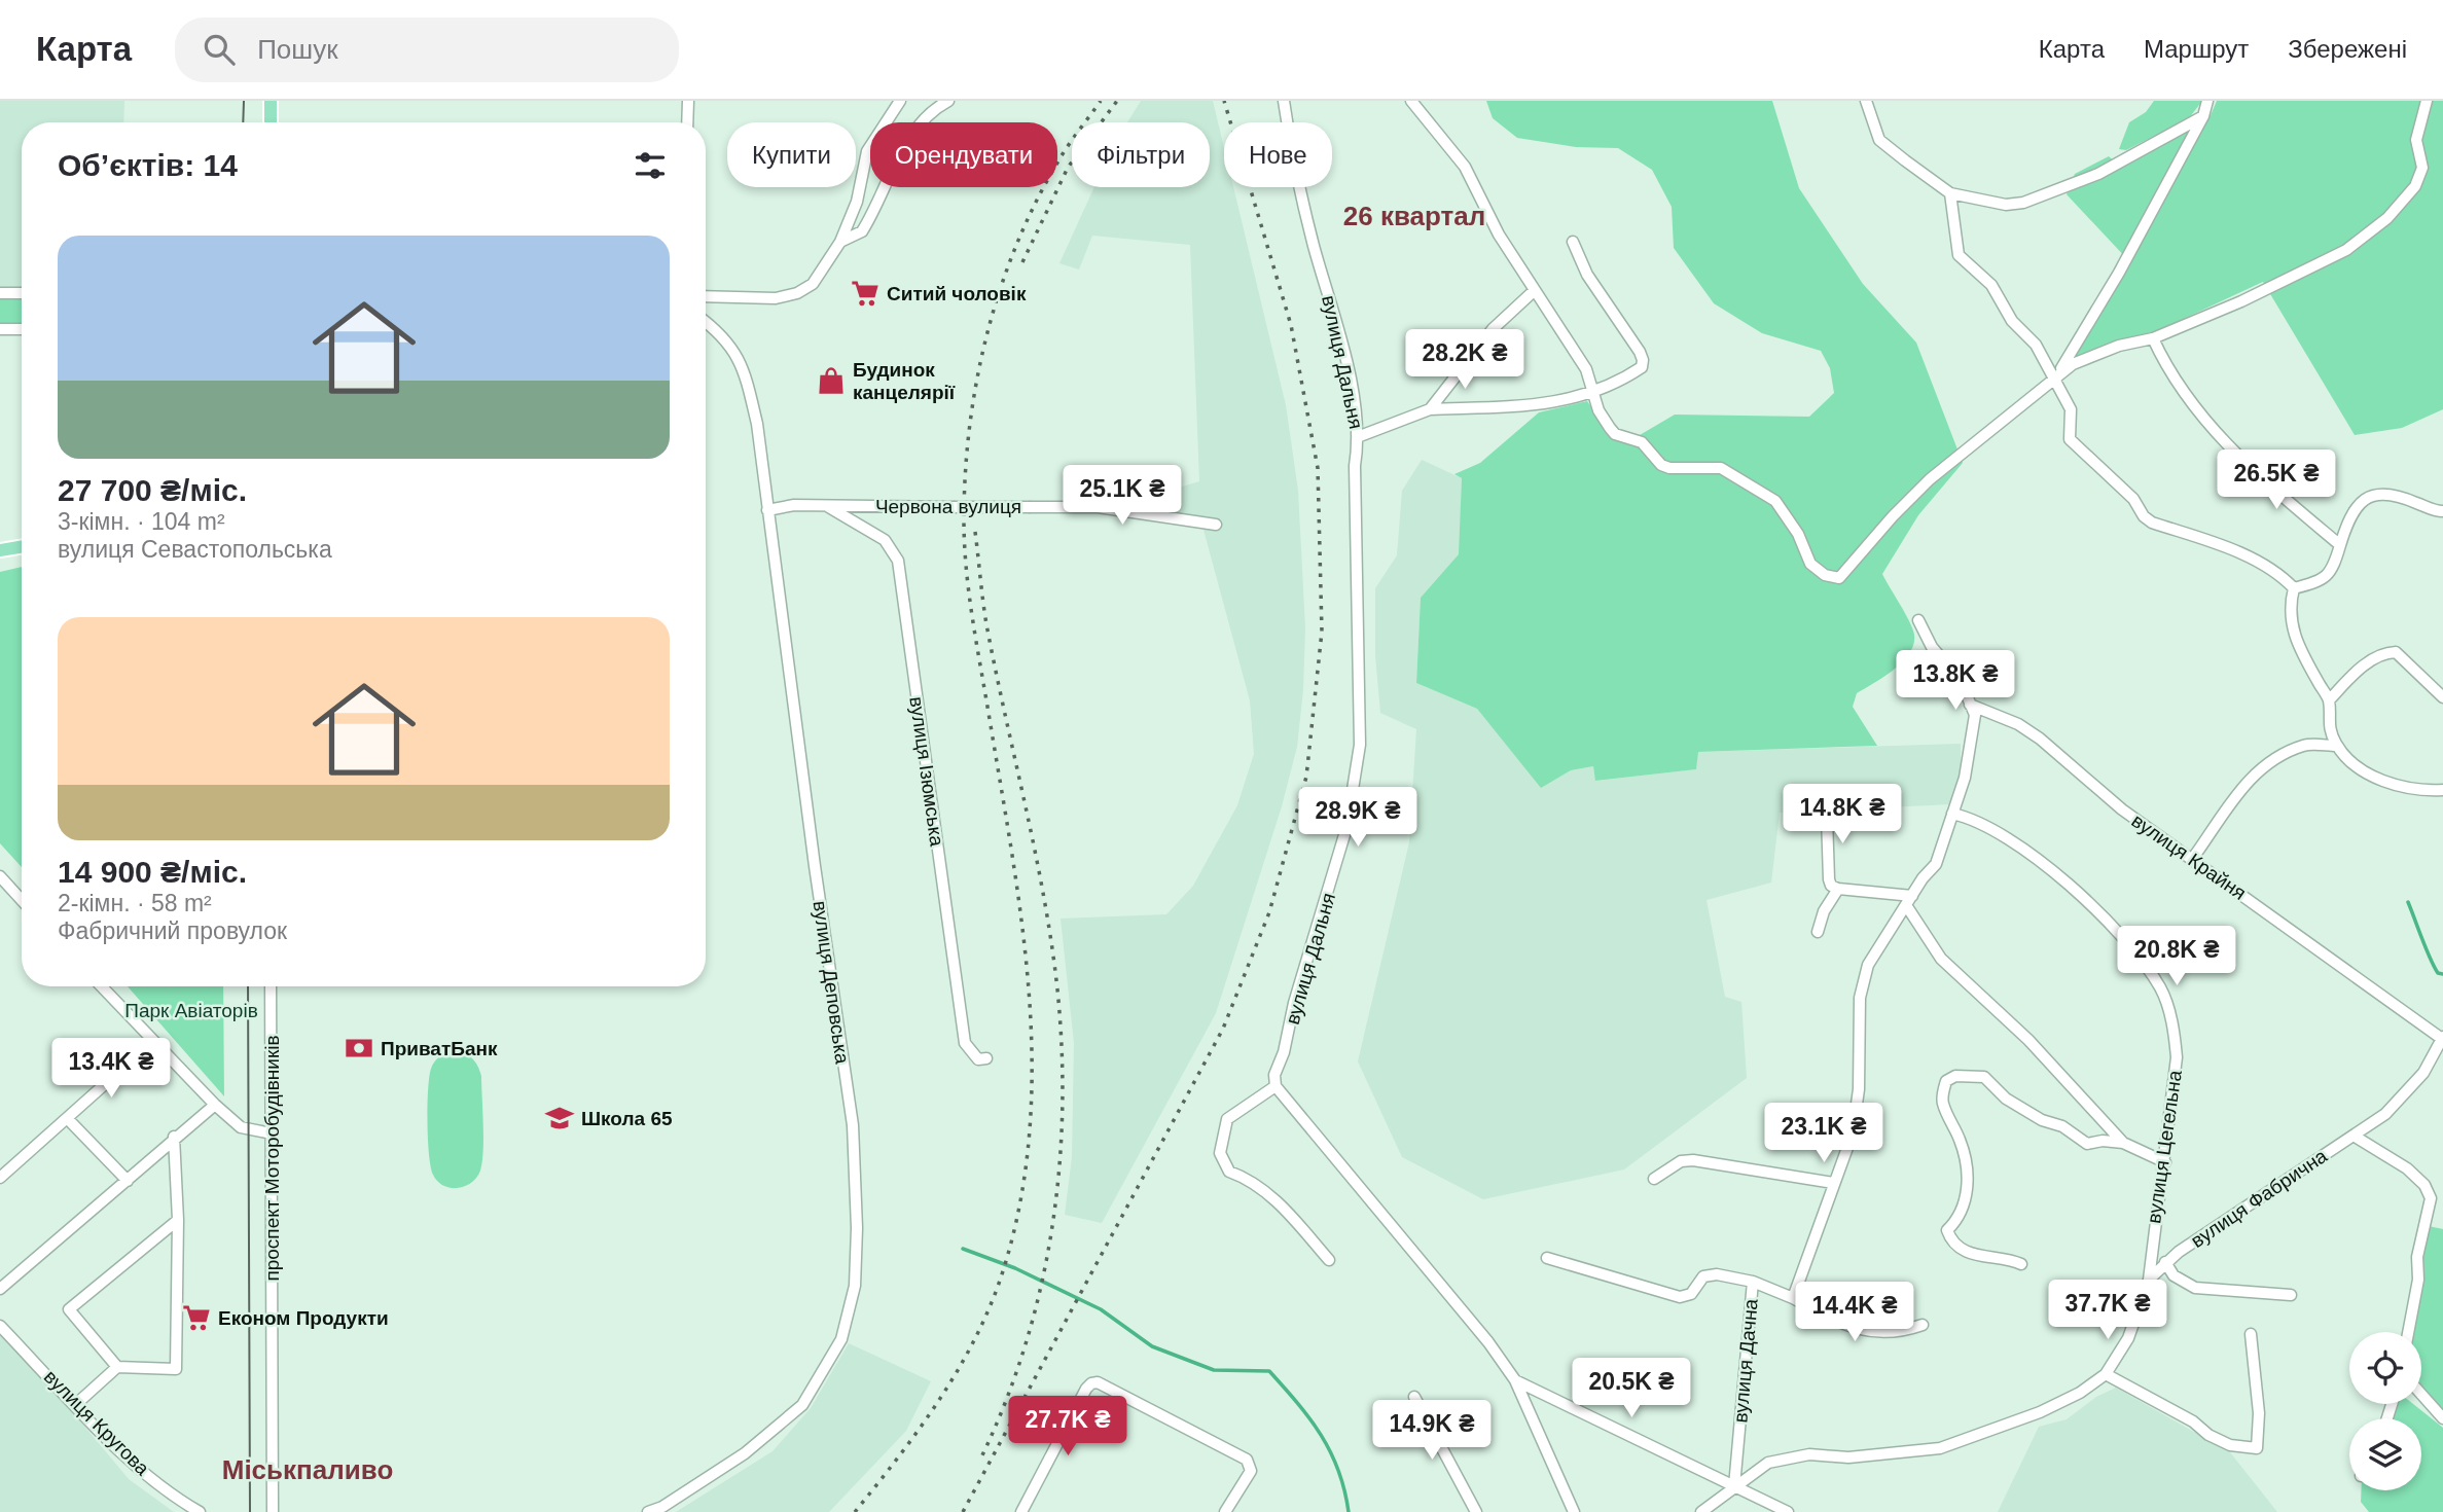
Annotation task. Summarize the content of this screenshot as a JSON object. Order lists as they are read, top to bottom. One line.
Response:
{"streets":{"street":["вулиця Дальня","Червона вулиця","вулиця Ізюмська","вулиця Крайня","вулиця Деповська","вулиця Цегельна","проспект Моторобудівників","вулиця Фабрична","вулиця Дачна","вулиця Кругова"]},"crossings":[["Червона вулиця","вулиця Ізюмська"],["Червона вулиця","вулиця Деповська"],["вулиця Крайня","вулиця Фабрична"],["вулиця Цегельна","вулиця Фабрична"],["вулиця Фабрична","вулиця Дачна"]],"districts":["26 квартал","Міськпаливо"],"parks":["Парк Авіаторів"],"places":{"supermarket":["Ситий чоловік","Економ Продукти"],"shop":["Будинок канцелярії"],"bank":["ПриватБанк"],"school or university":["Школа 65"]},"page":{"header":"Карта","search":"Пошук","nav":["Карта","Маршрут","Збережені"],"chip":["Купити","Орендувати","Фільтри","Нове"],"heading":"Об’єктів: 14","list":[{"name":"27 700 ₴/міс.","note":"3-кімн. · 104 m² · вулиця Севастопольська"},{"name":"14 900 ₴/міс.","note":"2-кімн. · 58 m² · Фабричний провулок"}],"price":["28.2K ₴","26.5K ₴","25.1K ₴","13.8K ₴","14.8K ₴","28.9K ₴","20.8K ₴","13.4K ₴","23.1K ₴","37.7K ₴","14.4K ₴","20.5K ₴","27.7K ₴","14.9K ₴"]}}
